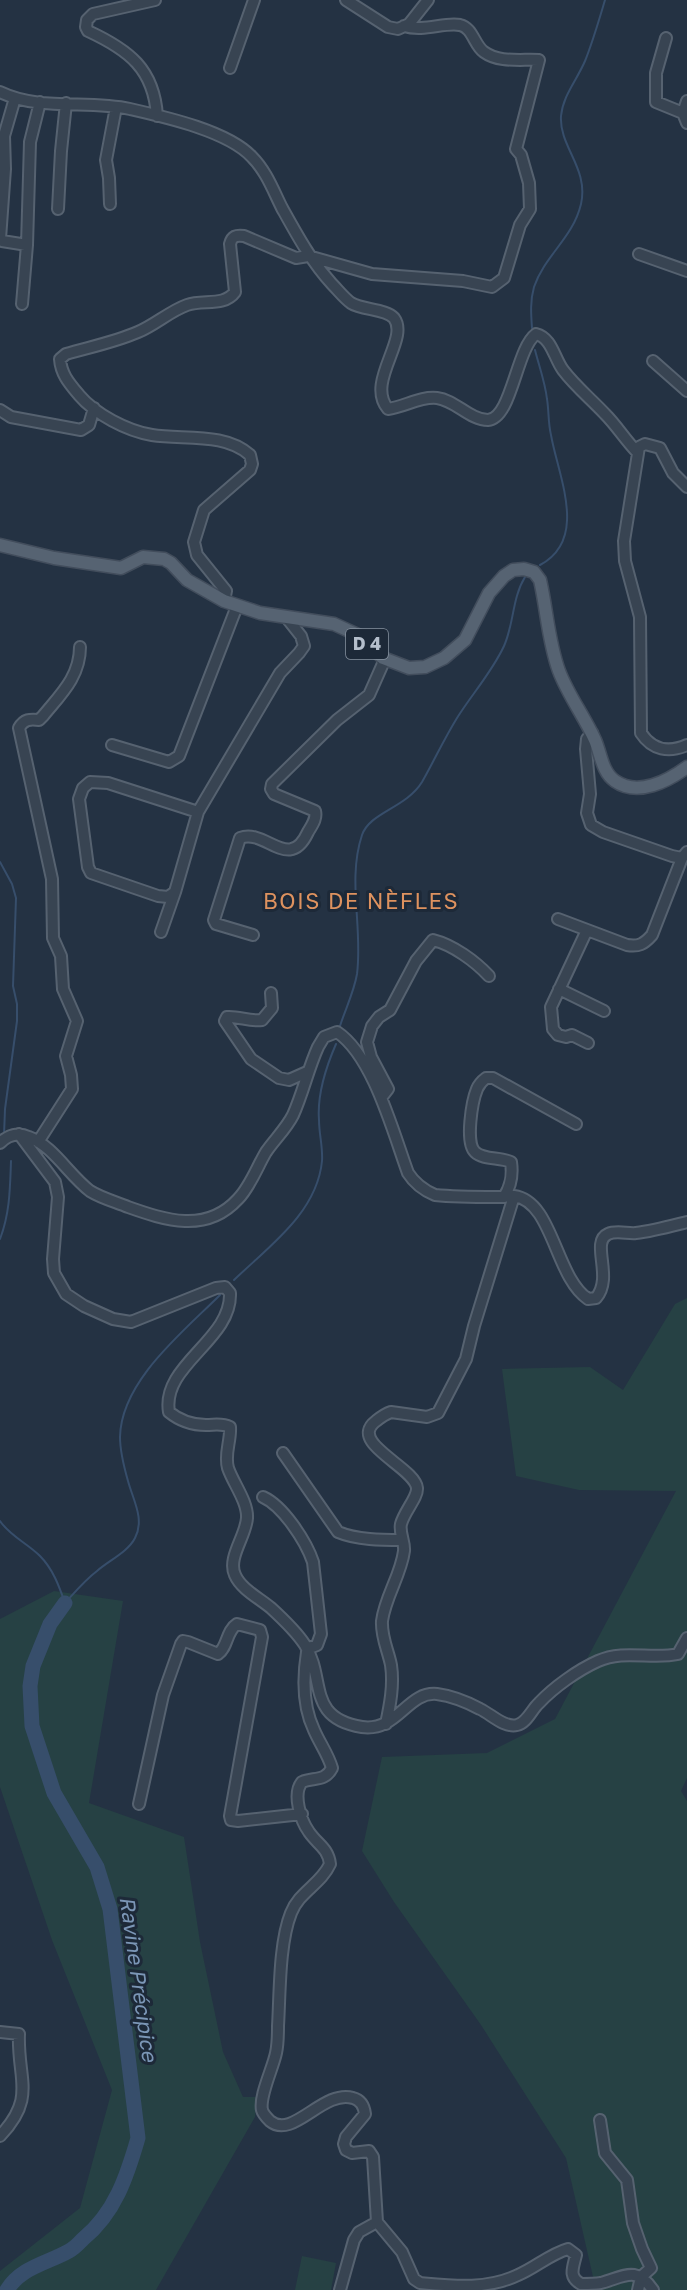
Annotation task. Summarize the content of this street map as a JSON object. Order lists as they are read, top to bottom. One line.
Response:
{"streets":{"main road":["D 4"]},"districts":["BOIS DE NÈFLES"],"water":["Ravine Précipice"]}
